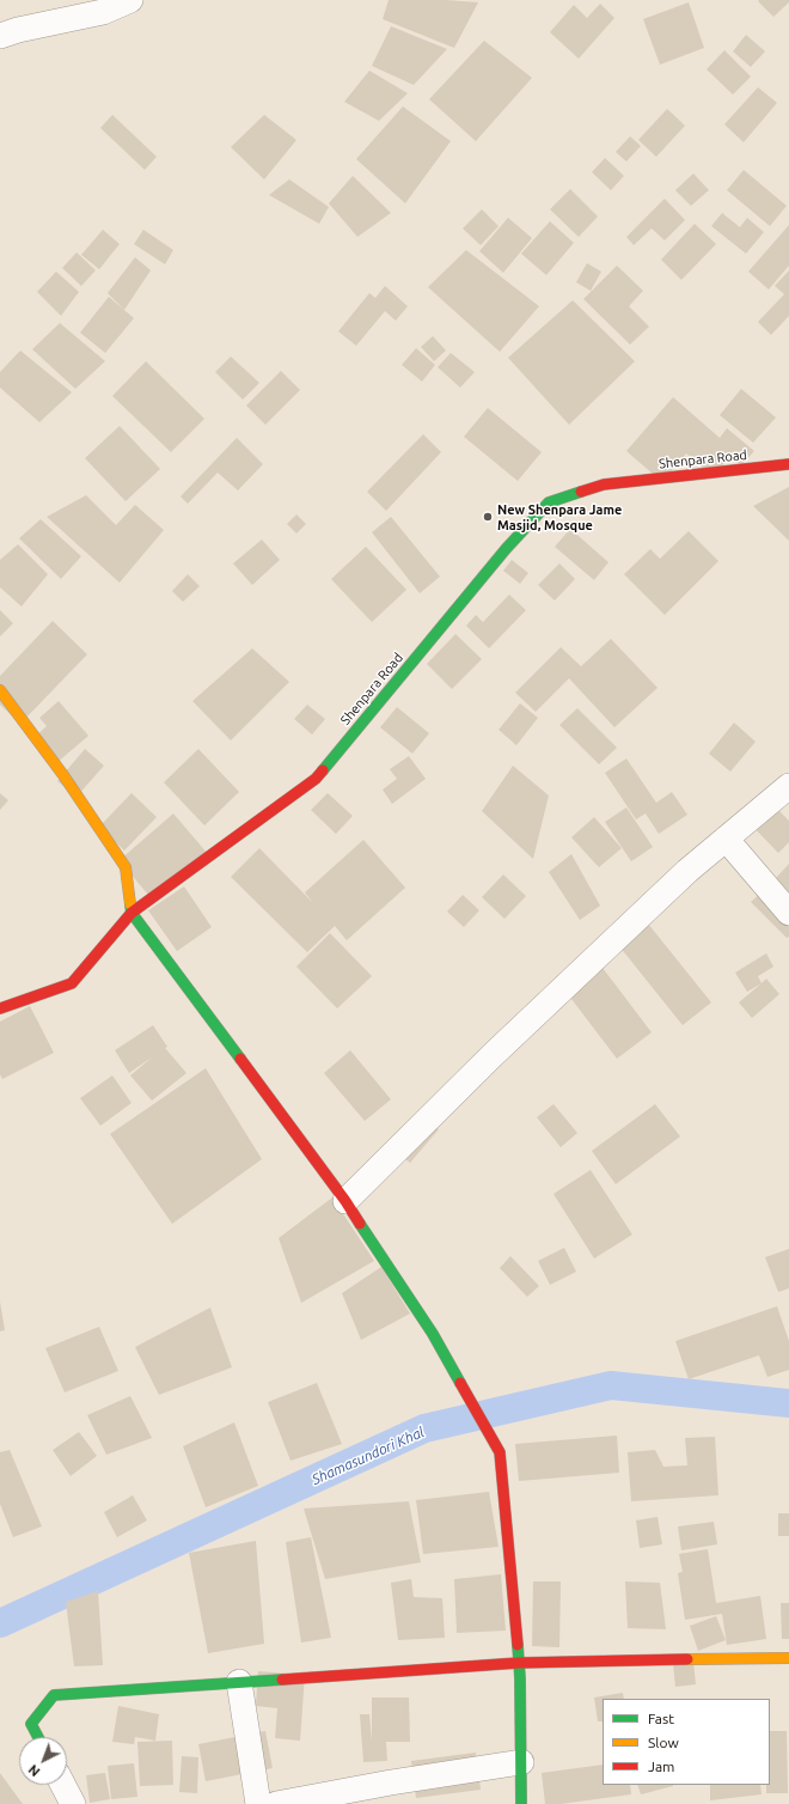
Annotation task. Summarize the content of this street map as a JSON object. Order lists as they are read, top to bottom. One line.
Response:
{"streets":{"street":["Shenpara Road"]},"water":["Shamasundori Khal"],"places":["New Shenpara Jame Masjid, Mosque"],"legend":["Fast","Slow","Jam"],"north":"bottom left"}
